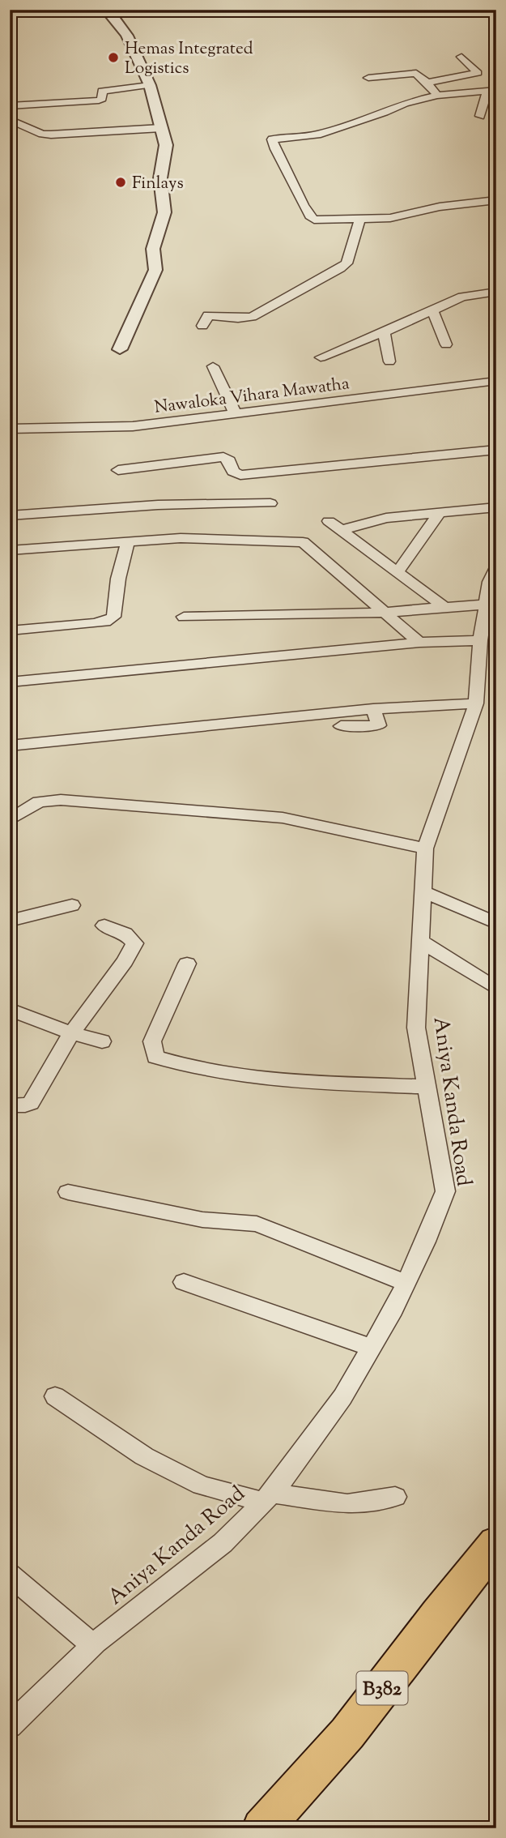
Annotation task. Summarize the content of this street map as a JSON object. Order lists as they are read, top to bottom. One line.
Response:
{"streets":{"main road":["B382"],"street":["Nawaloka Vihara Mawatha","Aniya Kanda Road"]},"places":["Hemas Integrated Logistics","Finlays"]}
